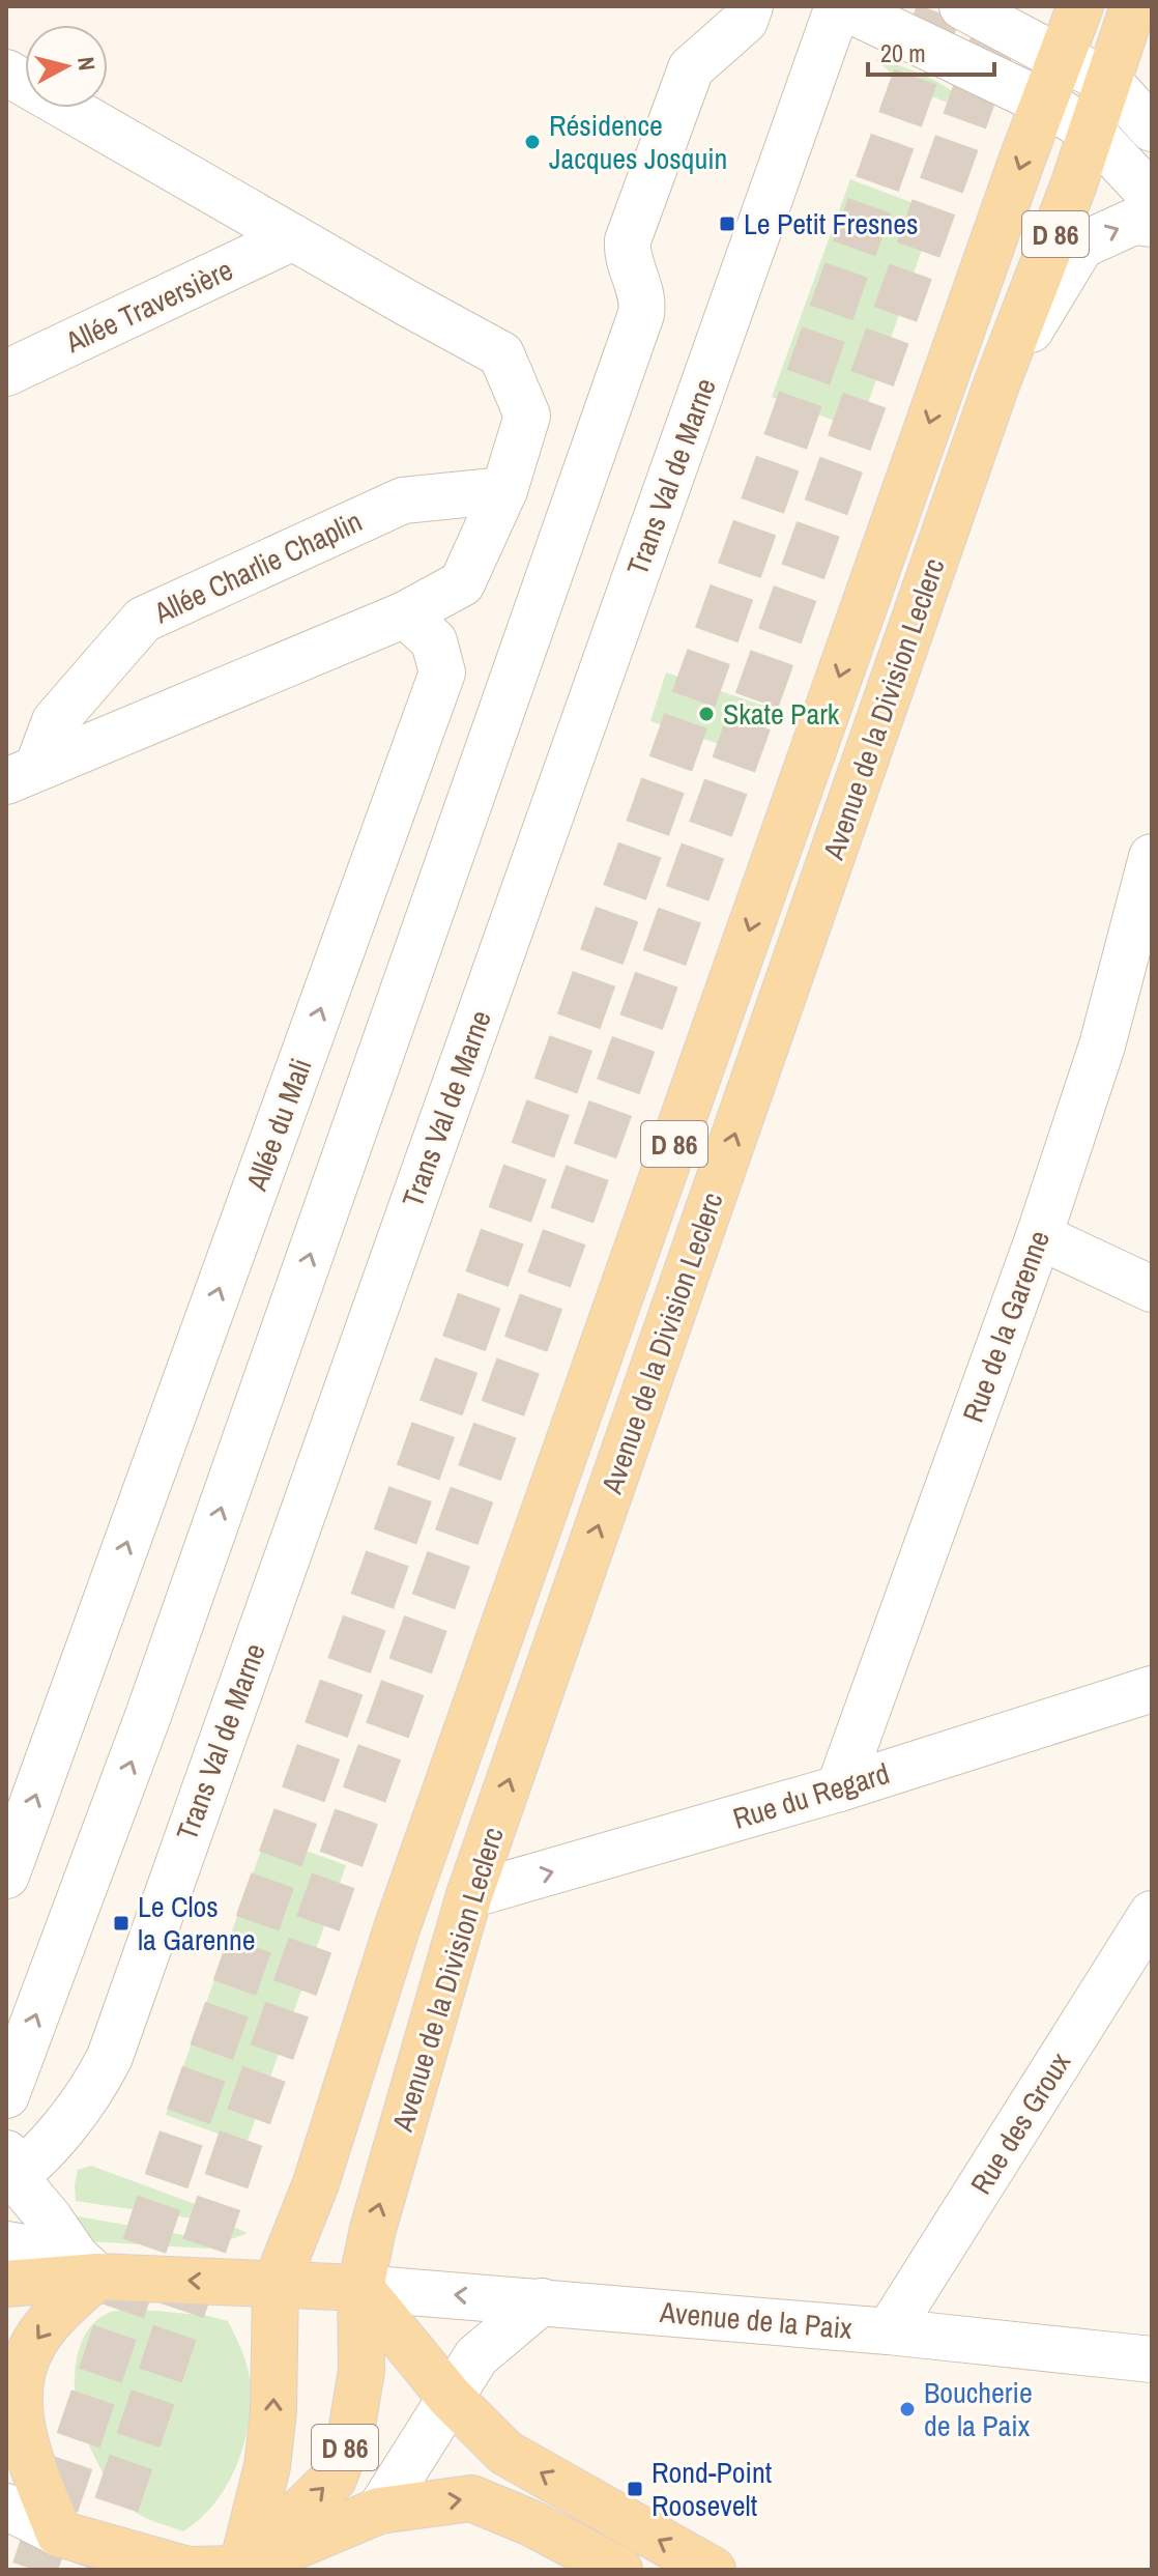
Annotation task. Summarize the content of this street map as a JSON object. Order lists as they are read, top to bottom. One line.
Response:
{"streets":{"main road":["D 86","Avenue de la Division Leclerc"],"street":["Allée Traversière","Trans Val de Marne","Allée Charlie Chaplin","Allée du Mali","Rue de la Garenne","Rue du Regard","Rue des Groux","Avenue de la Paix"]},"crossings":[["Allée Charlie Chaplin","Allée du Mali"],["Avenue de la Division Leclerc","Rue du Regard"],["Avenue de la Division Leclerc","Avenue de la Paix"],["Rue de la Garenne","Rue du Regard"],["Rue des Groux","Avenue de la Paix"]],"one_way":["Rue du Regard"],"places":{"other":["Résidence Jacques Josquin","Skate Park","Boucherie de la Paix"],"transit":["Le Petit Fresnes","Le Clos la Garenne","Rond-Point Roosevelt"]},"scale_bar":"20 m","north":"right"}
